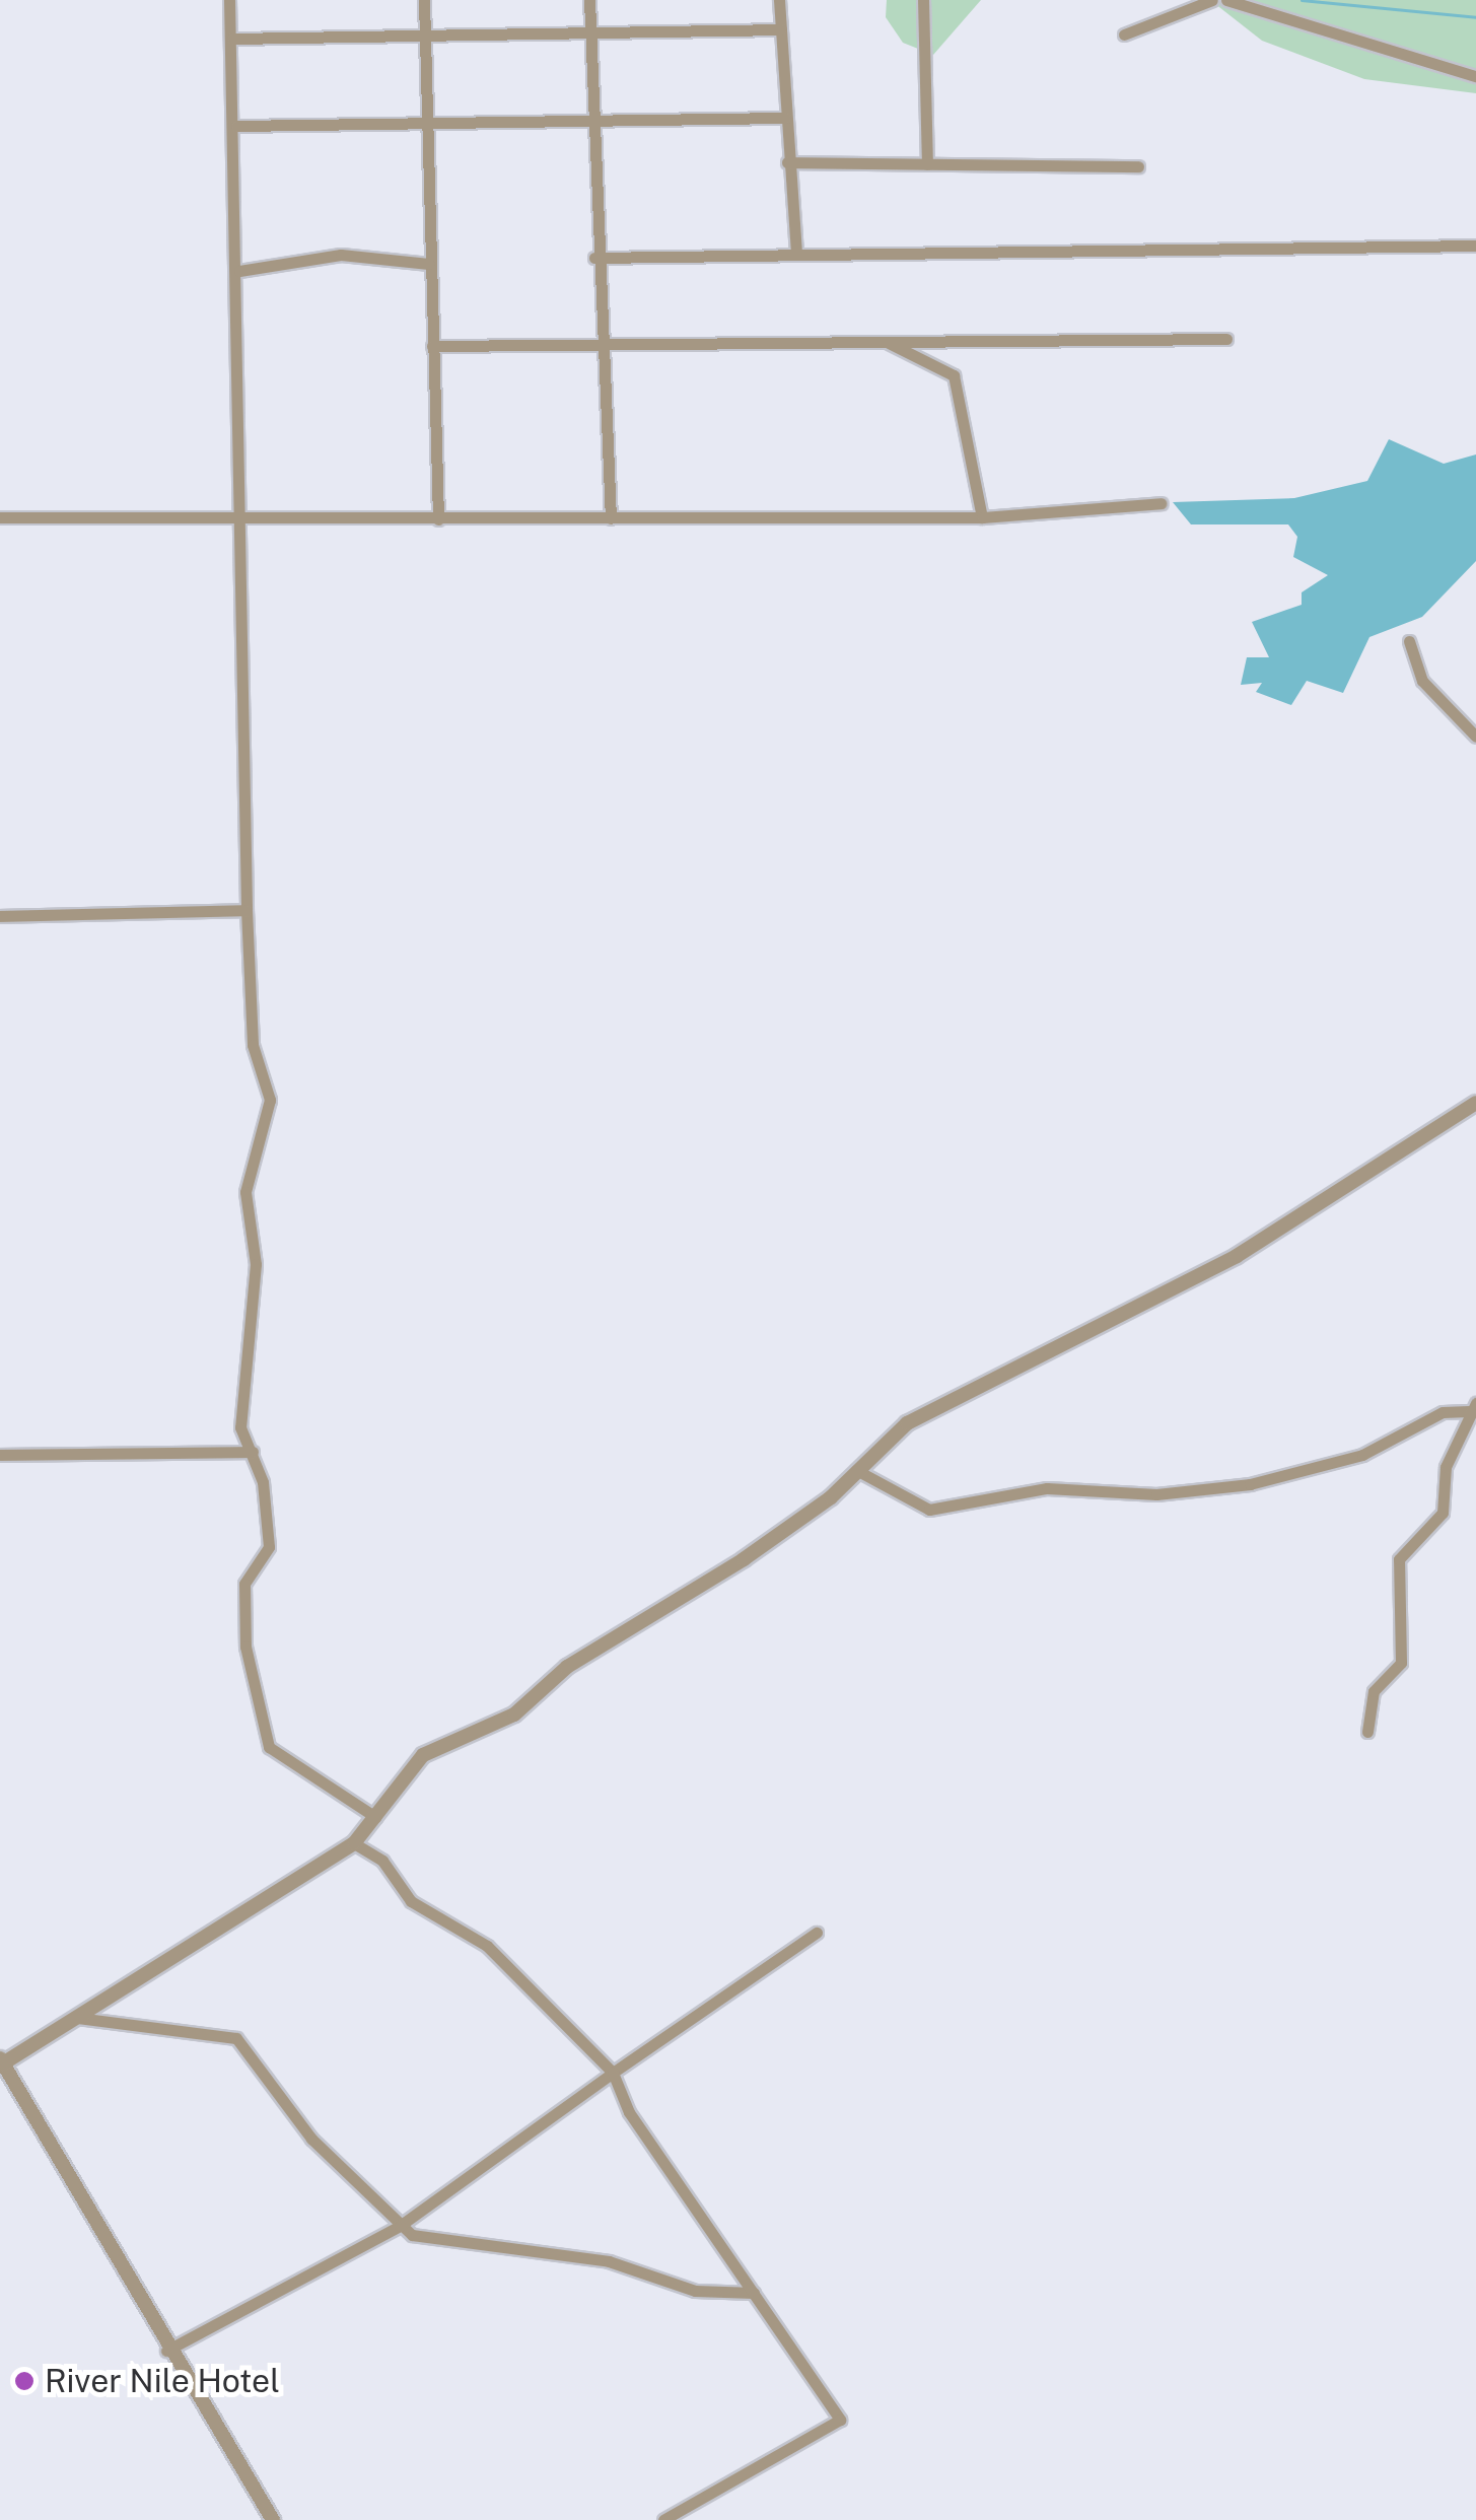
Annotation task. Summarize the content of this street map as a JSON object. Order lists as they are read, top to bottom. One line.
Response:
{"places":["River Nile Hotel"]}
